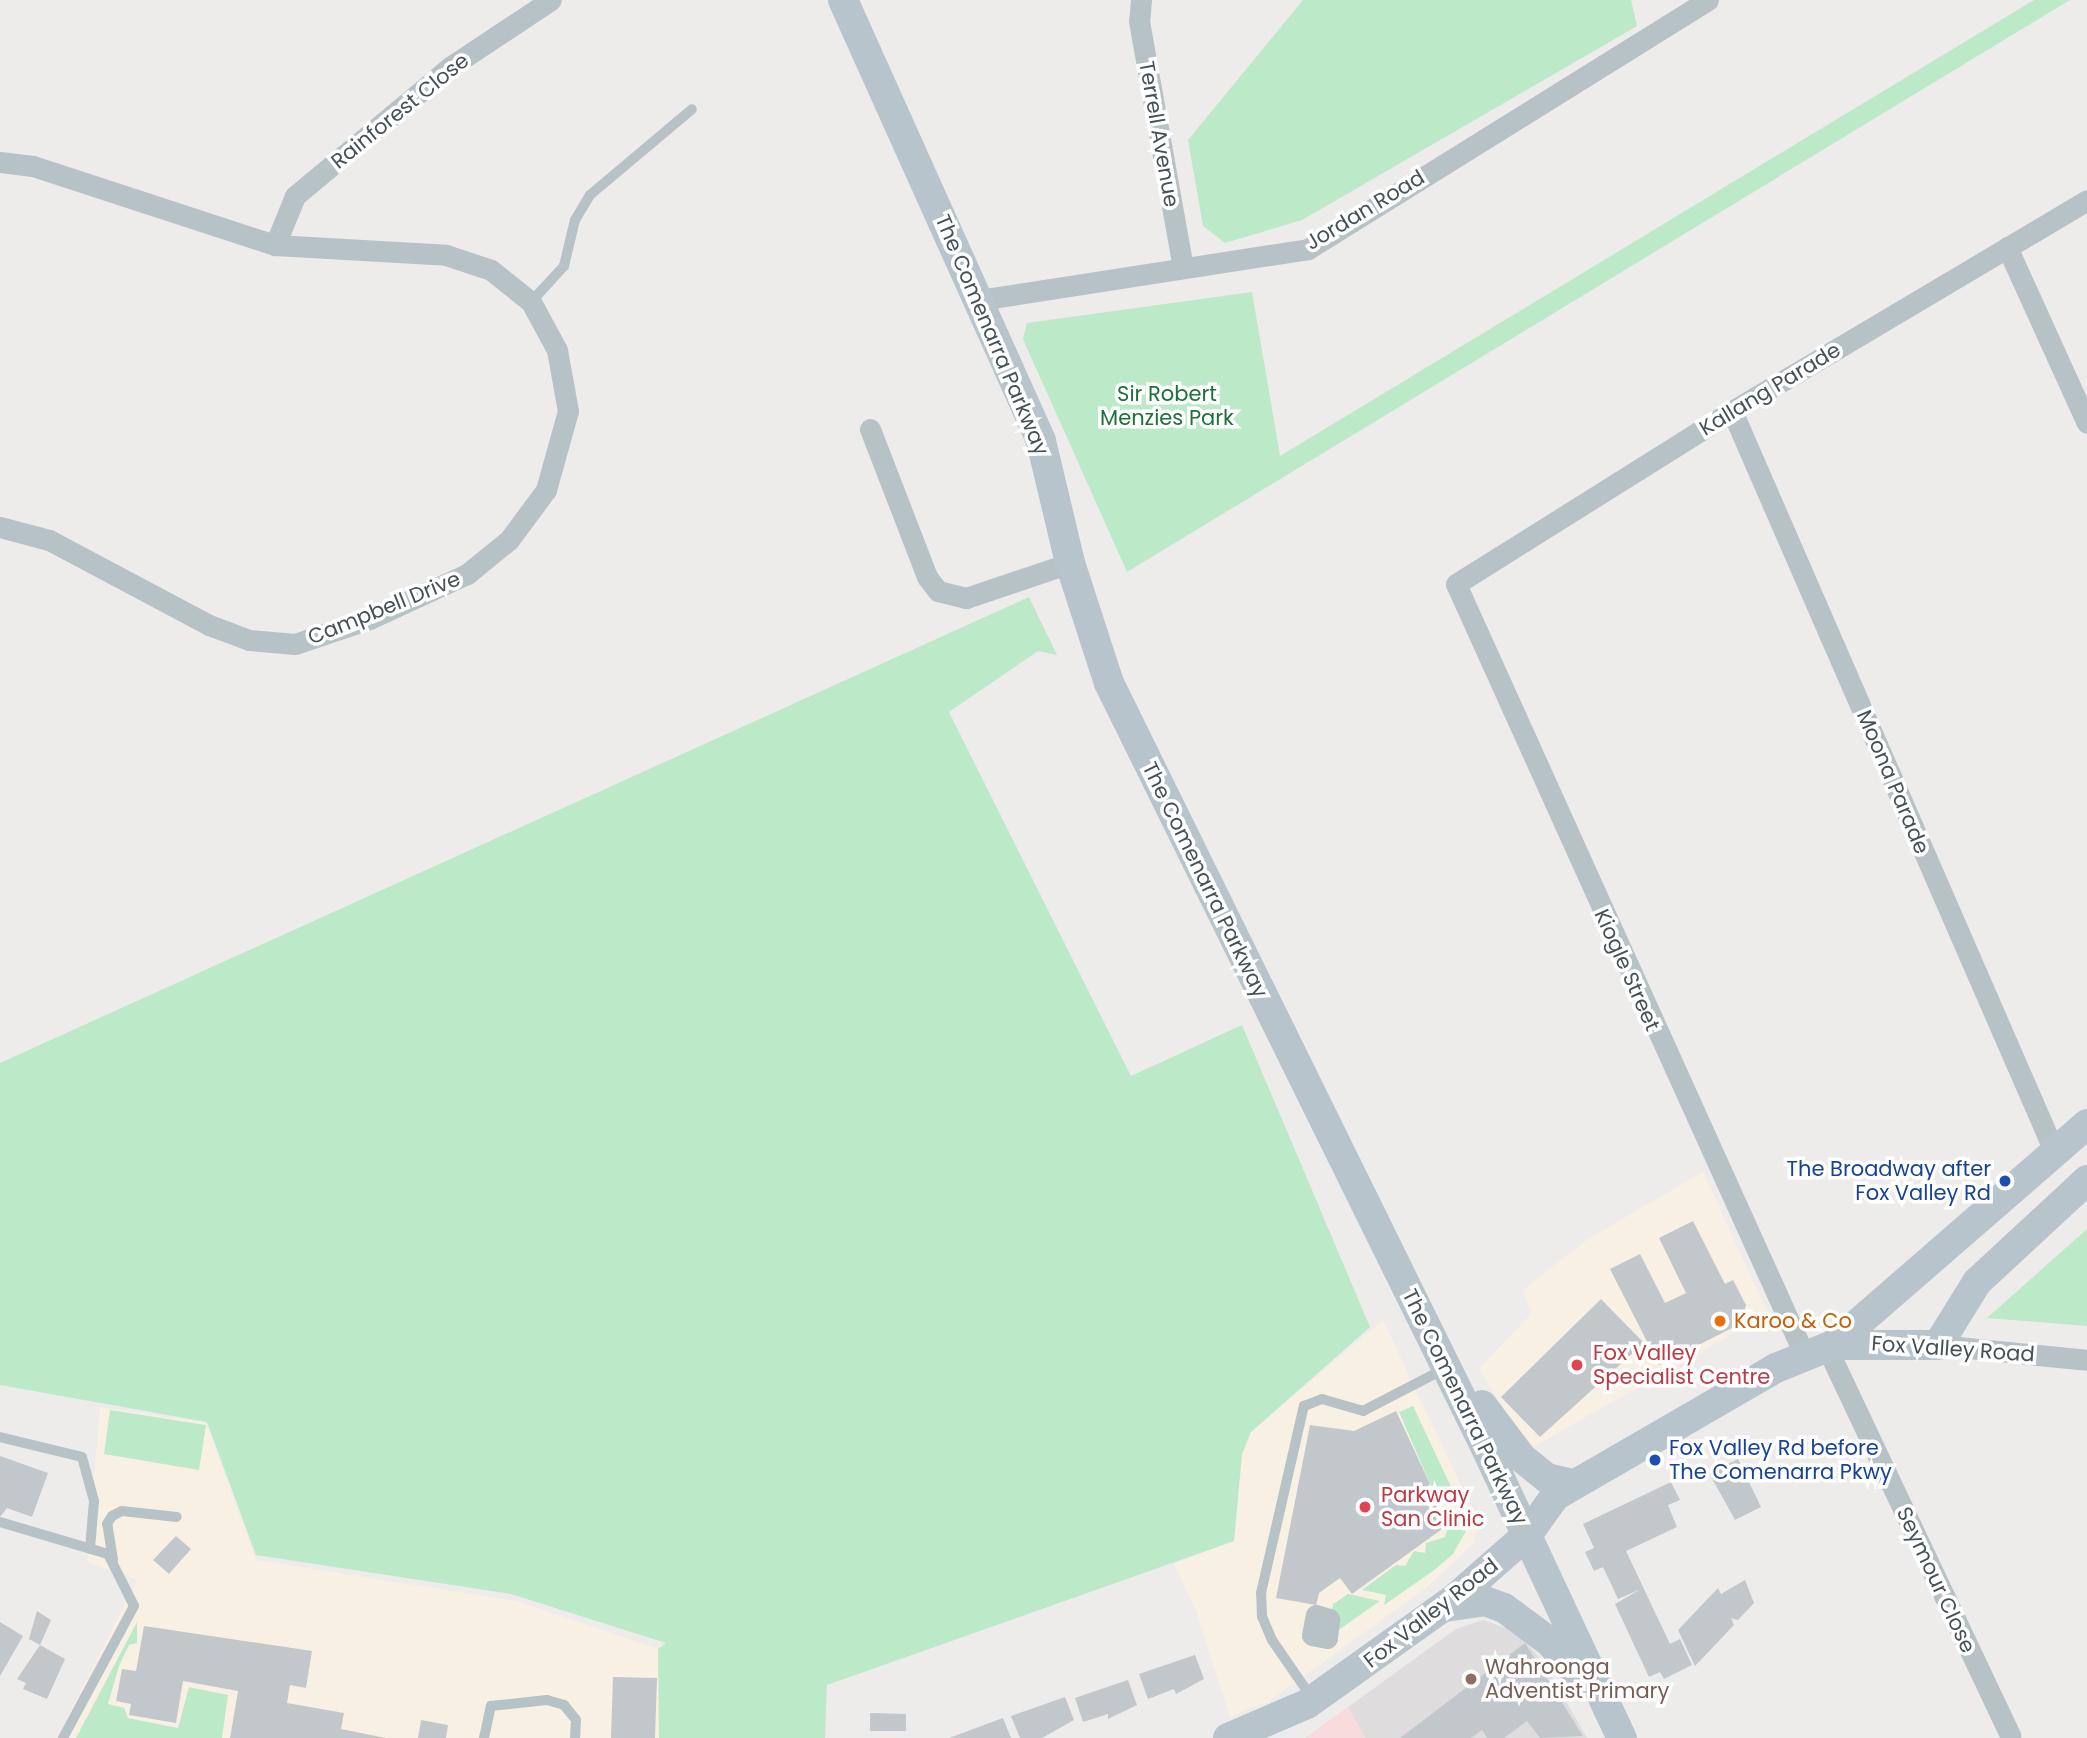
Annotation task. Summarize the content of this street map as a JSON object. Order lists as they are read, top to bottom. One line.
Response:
{"streets":{"main road":["The Comenarra Parkway","Fox Valley Road"],"street":["Rainforest Close","Terrell Avenue","Jordan Road","Kallang Parade","Campbell Drive","Moona Parade","Kiogle Street","Seymour Close"]},"crossings":[["Rainforest Close","Campbell Drive"],["Terrell Avenue","Jordan Road"],["Jordan Road","The Comenarra Parkway"],["The Comenarra Parkway","Fox Valley Road"],["Kallang Parade","Moona Parade"],["Kallang Parade","Kiogle Street"],["Kiogle Street","Fox Valley Road"],["Kiogle Street","Seymour Close"],["Fox Valley Road","Seymour Close"]],"parks":["Sir Robert Menzies Park"],"places":["The Broadway after Fox Valley Rd","Karoo & Co","Fox Valley Specialist Centre","Fox Valley Rd before The Comenarra Pkwy","Parkway San Clinic","Wahroonga Adventist Primary"]}
